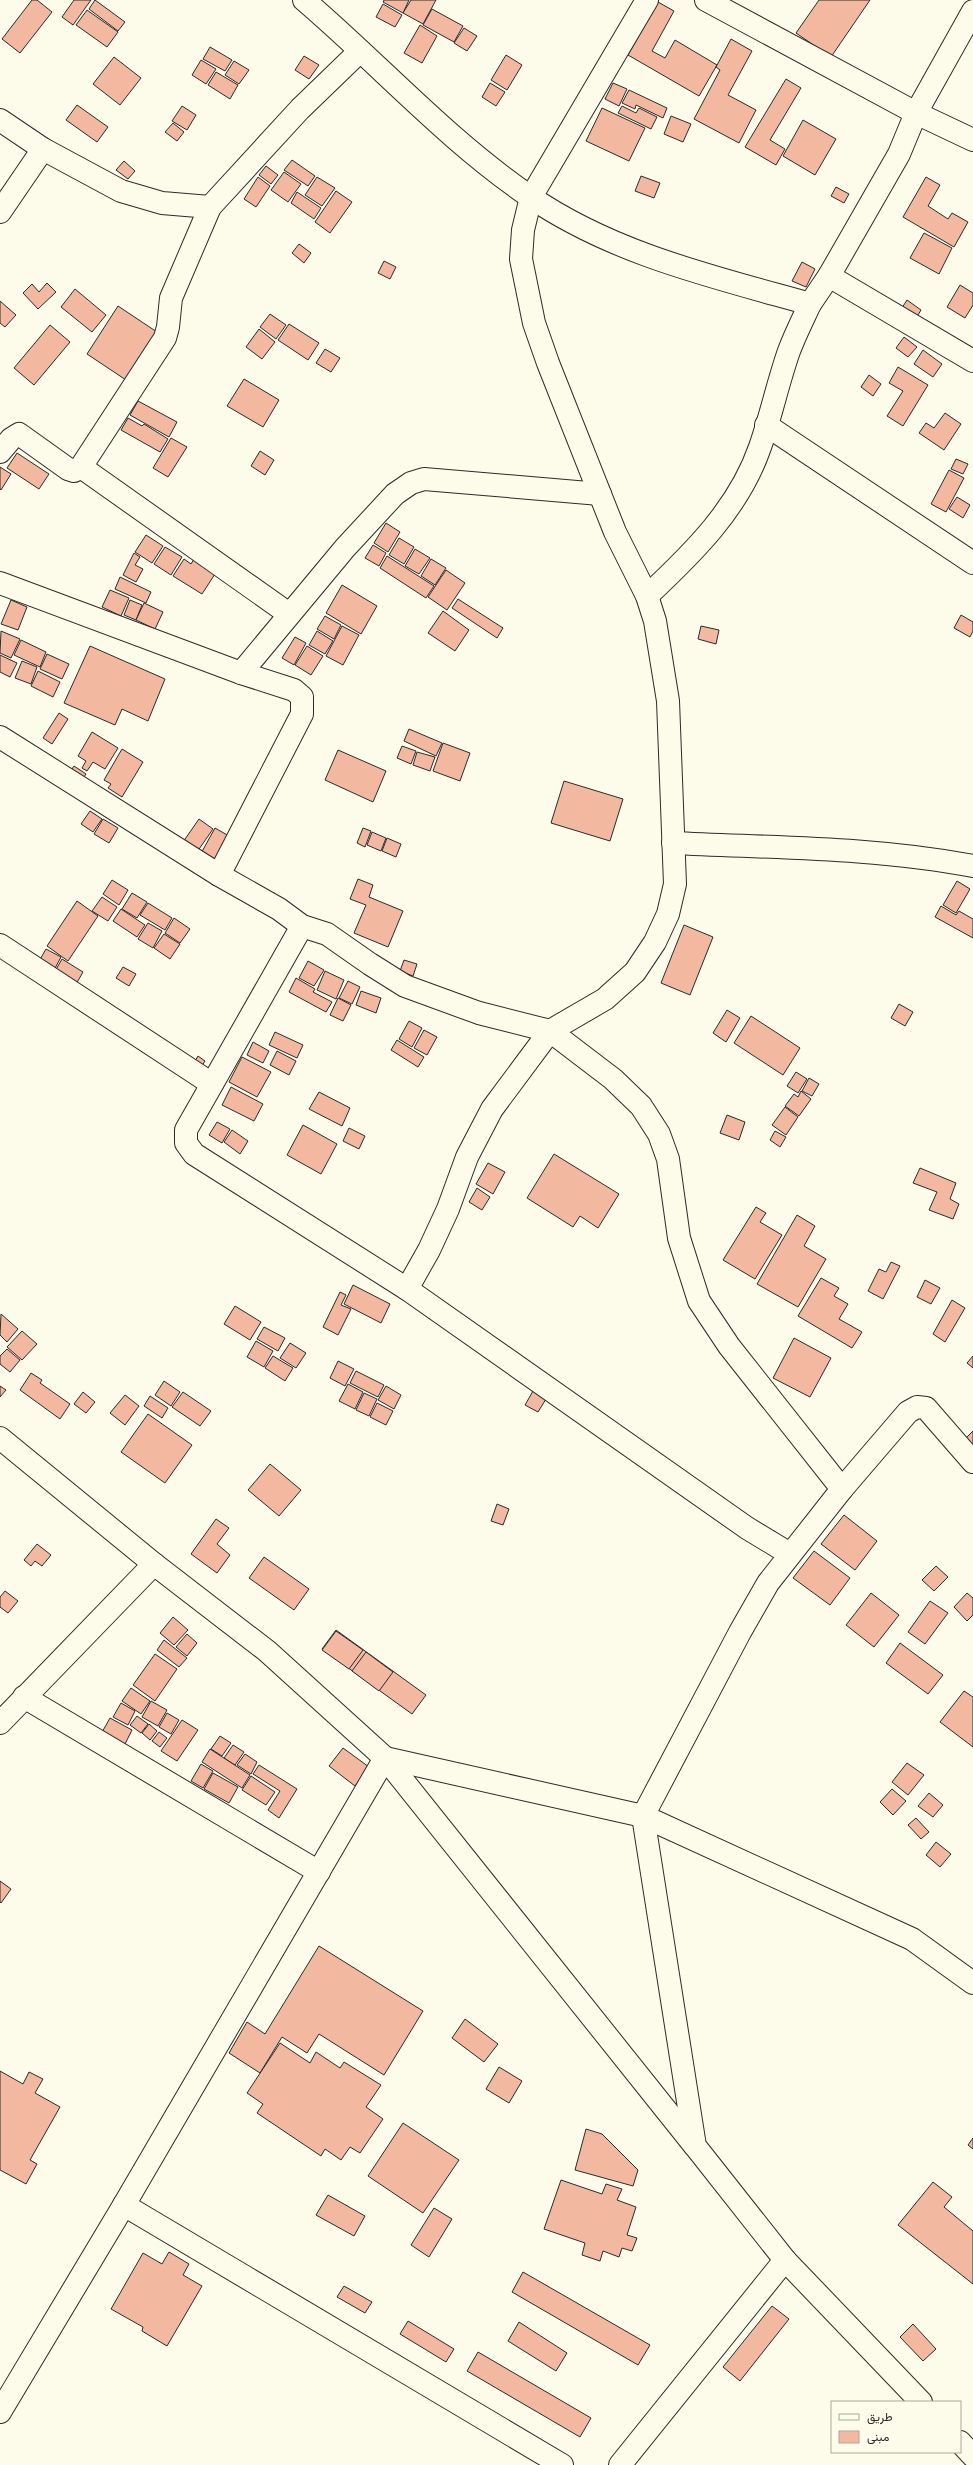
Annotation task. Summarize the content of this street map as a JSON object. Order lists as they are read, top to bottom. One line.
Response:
{"legend":["طريق","مبنى"]}
